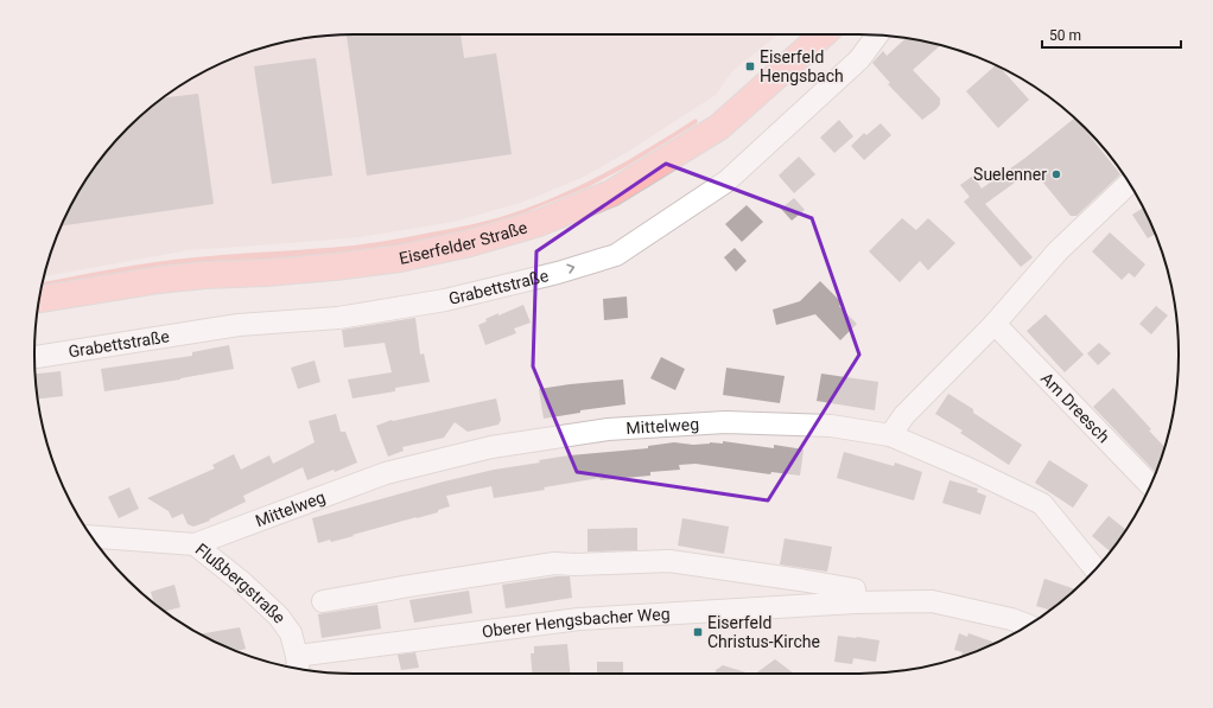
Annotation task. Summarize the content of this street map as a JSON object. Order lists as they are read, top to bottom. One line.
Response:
{"streets":{"main road":["Eiserfelder Straße"],"street":["Grabettstraße","Am Dreesch","Mittelweg","Flußbergstraße","Oberer Hengsbacher Weg"]},"crossings":[["Mittelweg","Flußbergstraße"],["Flußbergstraße","Oberer Hengsbacher Weg"]],"one_way":["Grabettstraße"],"places":{"transit":["Eiserfeld Hengsbach","Eiserfeld Christus-Kirche"],"other":["Suelenner"]},"scale_bar":"50 m"}
